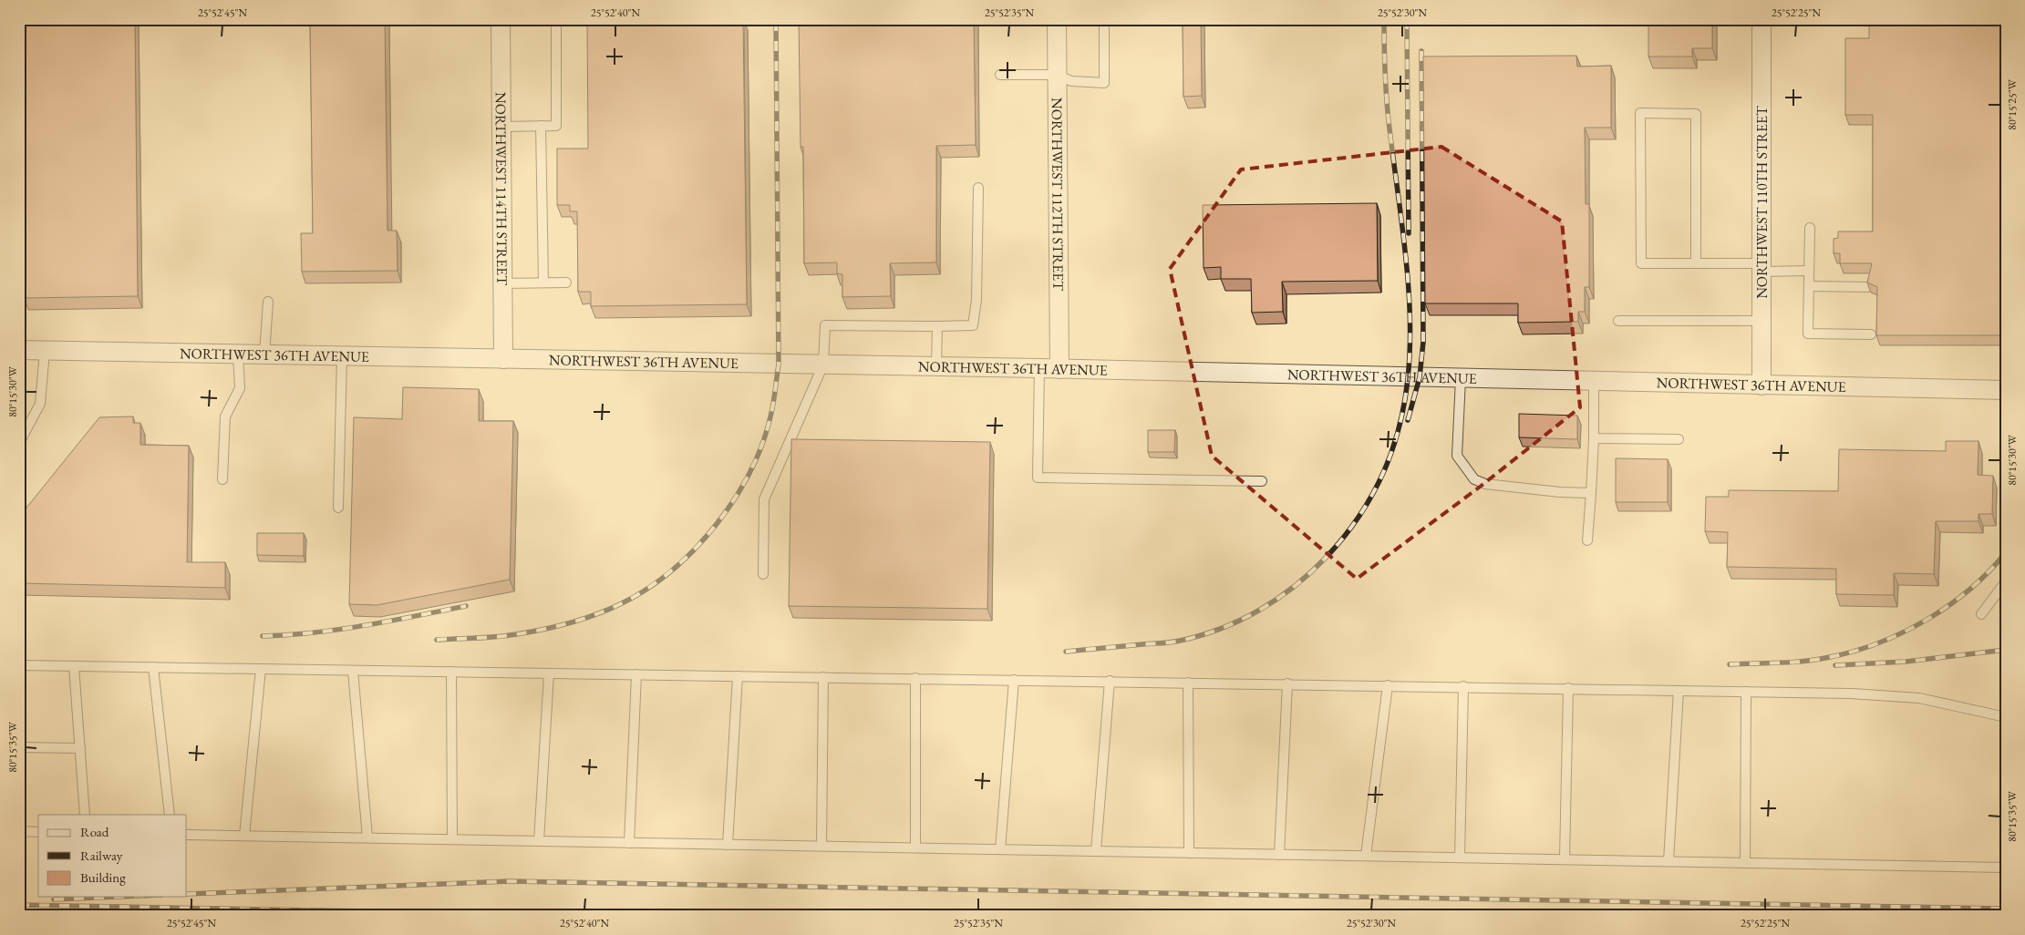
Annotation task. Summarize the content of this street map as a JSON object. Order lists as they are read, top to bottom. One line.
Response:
{"streets":{"street":["NORTHWEST 114TH STREET","NORTHWEST 112TH STREET","NORTHWEST 110TH STREET","NORTHWEST 36TH AVENUE"]},"crossings":[["NORTHWEST 114TH STREET","NORTHWEST 36TH AVENUE"],["NORTHWEST 112TH STREET","NORTHWEST 36TH AVENUE"],["NORTHWEST 110TH STREET","NORTHWEST 36TH AVENUE"]],"legend":["Road","Railway","Building"],"coordinates":["25°52'45\"N","25°52'40\"N","25°52'35\"N","25°52'30\"N","25°52'25\"N","80°15'25\"W","80°15'30\"W","80°15'35\"W"]}
